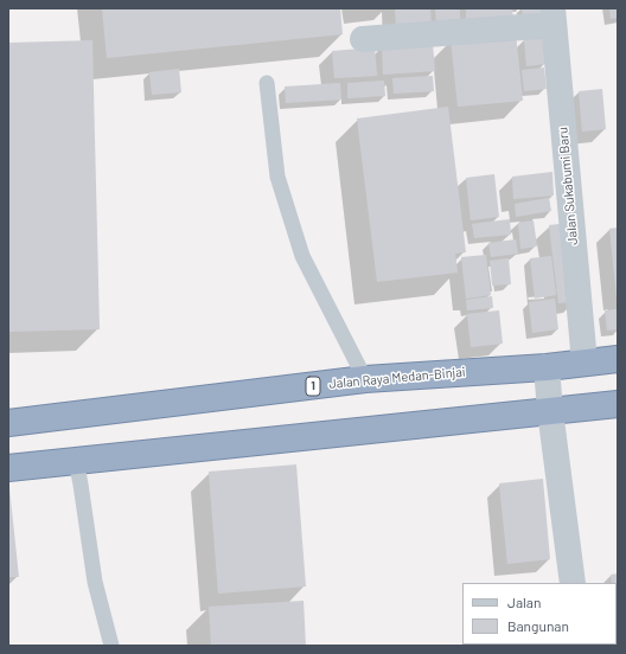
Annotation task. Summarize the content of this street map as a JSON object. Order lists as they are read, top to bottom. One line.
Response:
{"streets":{"highway":["Jalan Raya Medan-Binjai","1"],"street":["Jalan Sukabumi Baru"]},"crossings":[["Jalan Sukabumi Baru","Jalan Raya Medan-Binjai"]],"legend":["Jalan","Bangunan"]}
